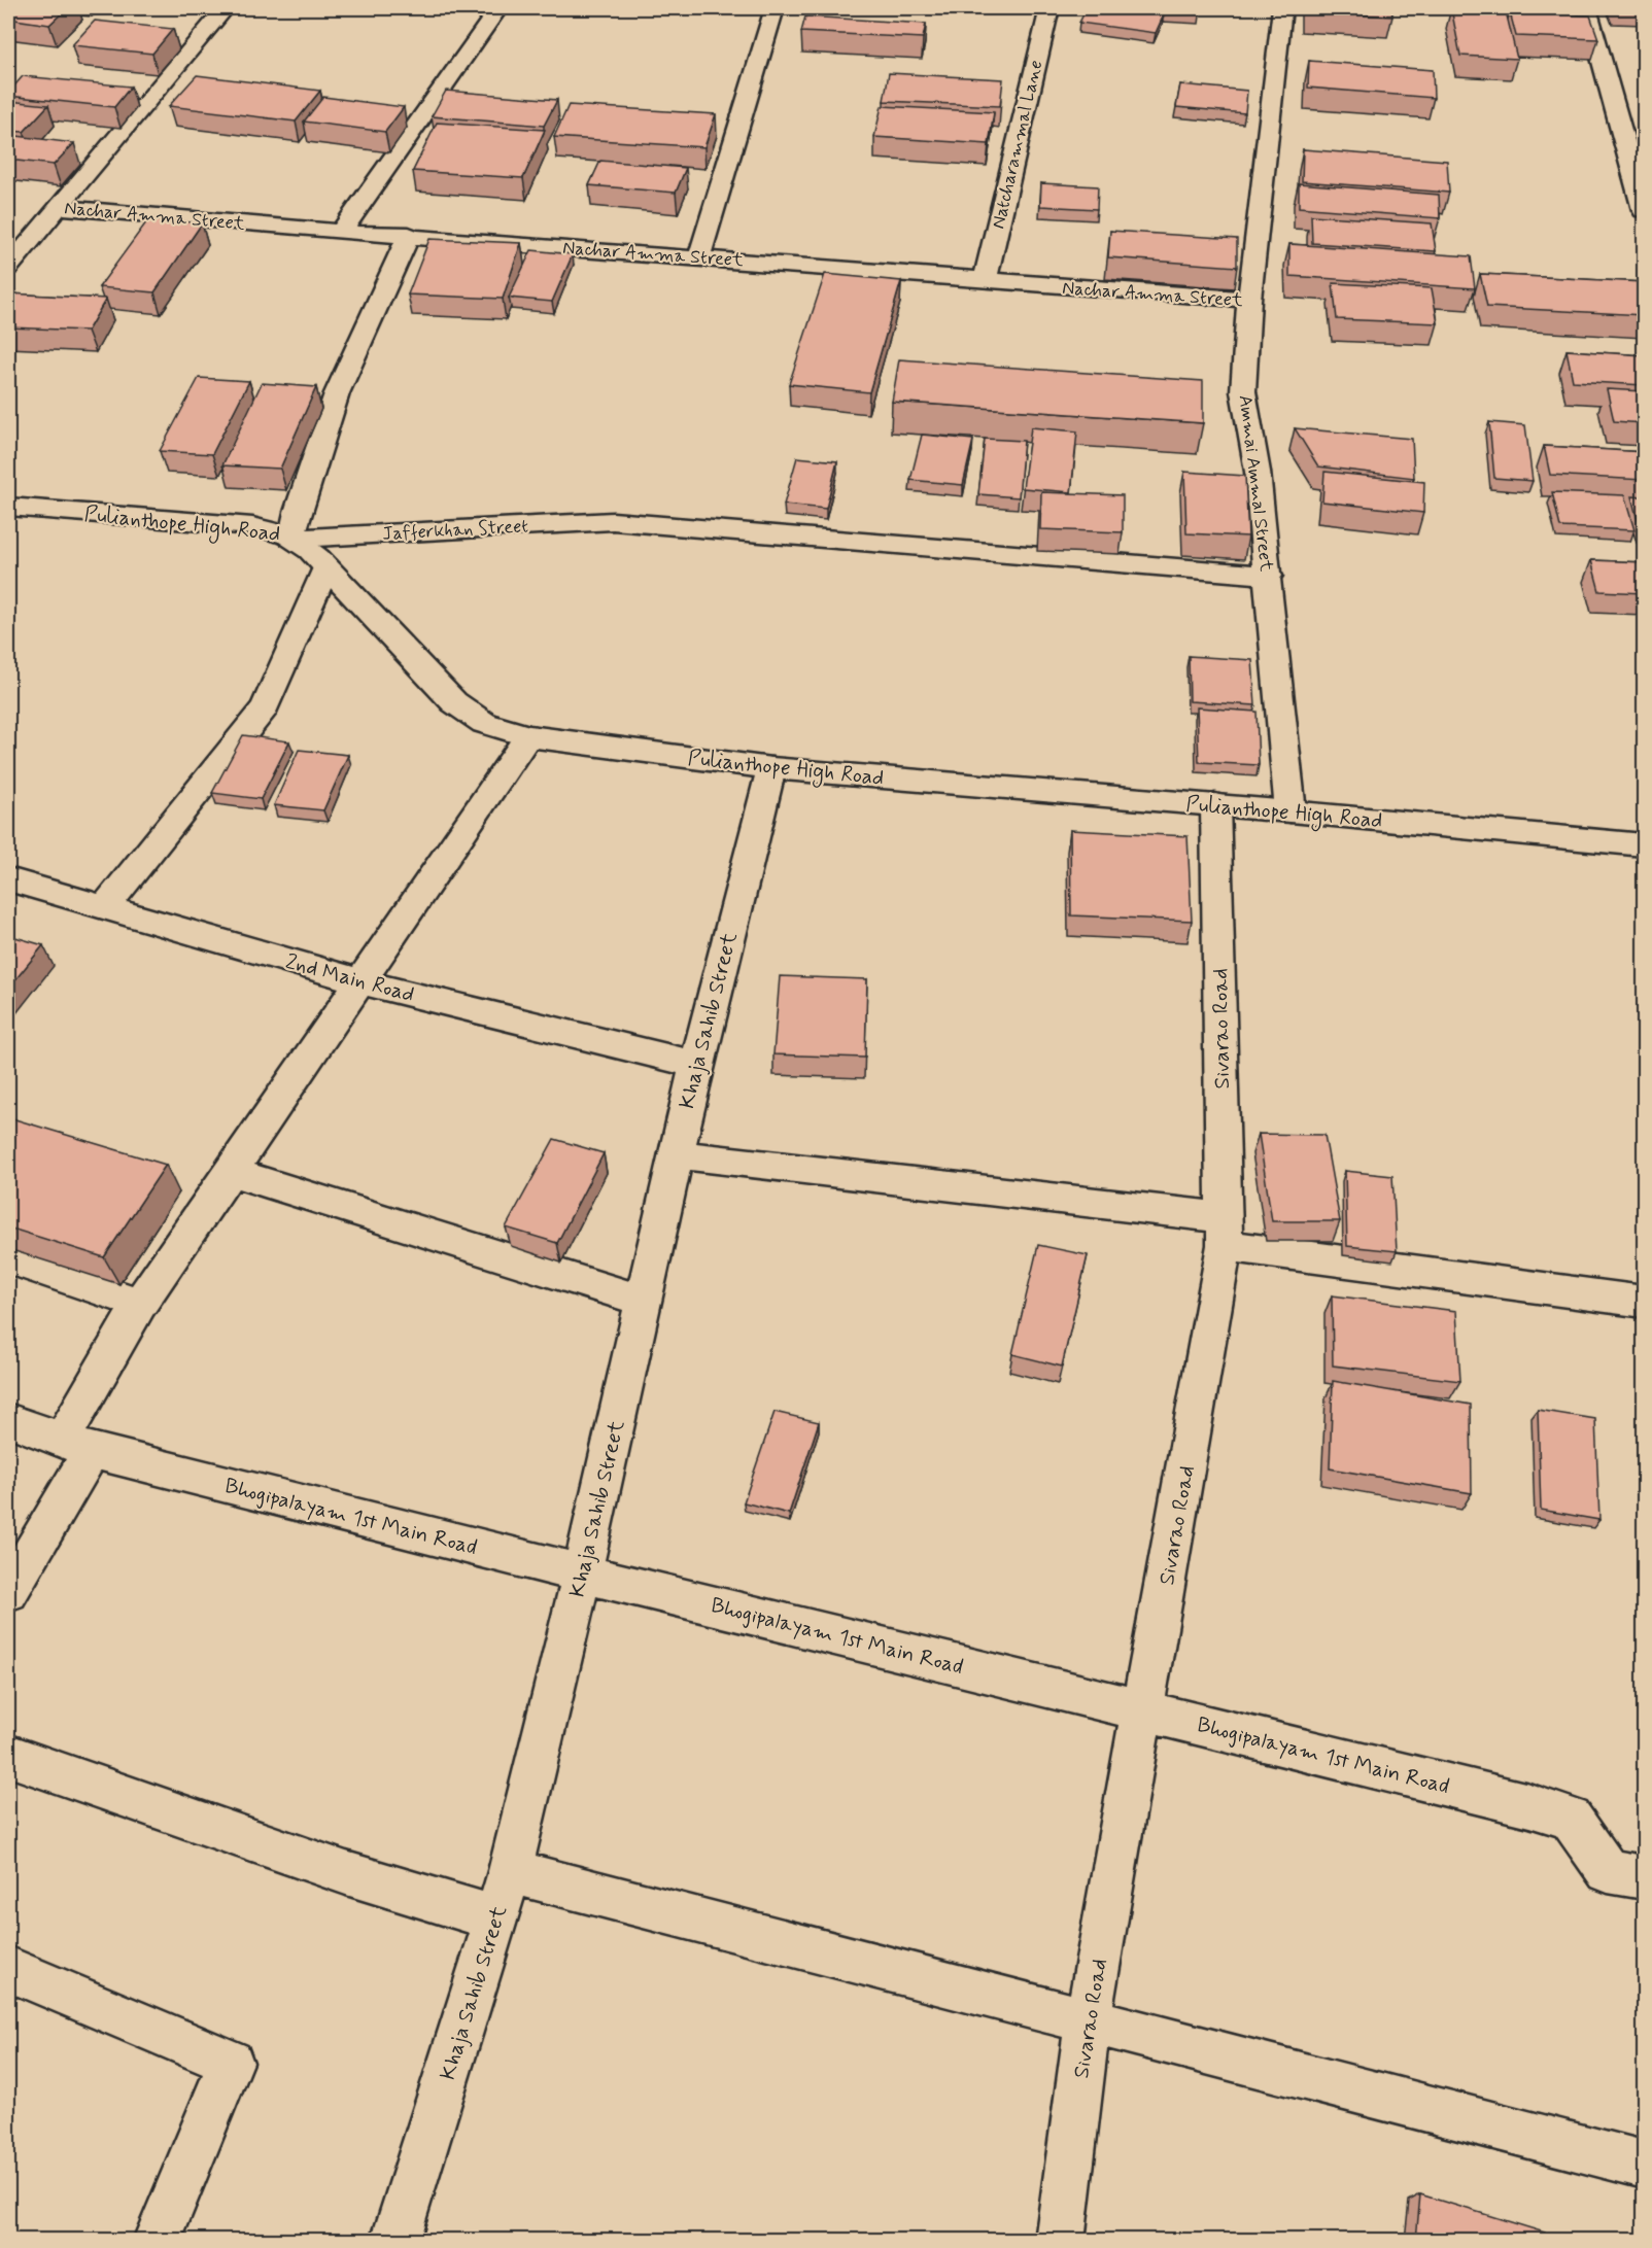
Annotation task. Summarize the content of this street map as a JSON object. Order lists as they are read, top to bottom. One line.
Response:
{"streets":{"street":["Natcharammal Lane","Nachar Amma Street","Ammai Ammal Street","Pulianthope High Road","Jafferkhan Street","2nd Main Road","Khaja Sahib Street","Sivarao Road","Bhogipalayam 1st Main Road"]},"crossings":[["Natcharammal Lane","Nachar Amma Street"],["Nachar Amma Street","Ammai Ammal Street"],["Ammai Ammal Street","Pulianthope High Road"],["Ammai Ammal Street","Jafferkhan Street"],["Pulianthope High Road","Jafferkhan Street"],["Pulianthope High Road","Khaja Sahib Street"],["Pulianthope High Road","Sivarao Road"],["2nd Main Road","Khaja Sahib Street"],["Khaja Sahib Street","Bhogipalayam 1st Main Road"],["Sivarao Road","Bhogipalayam 1st Main Road"]]}
